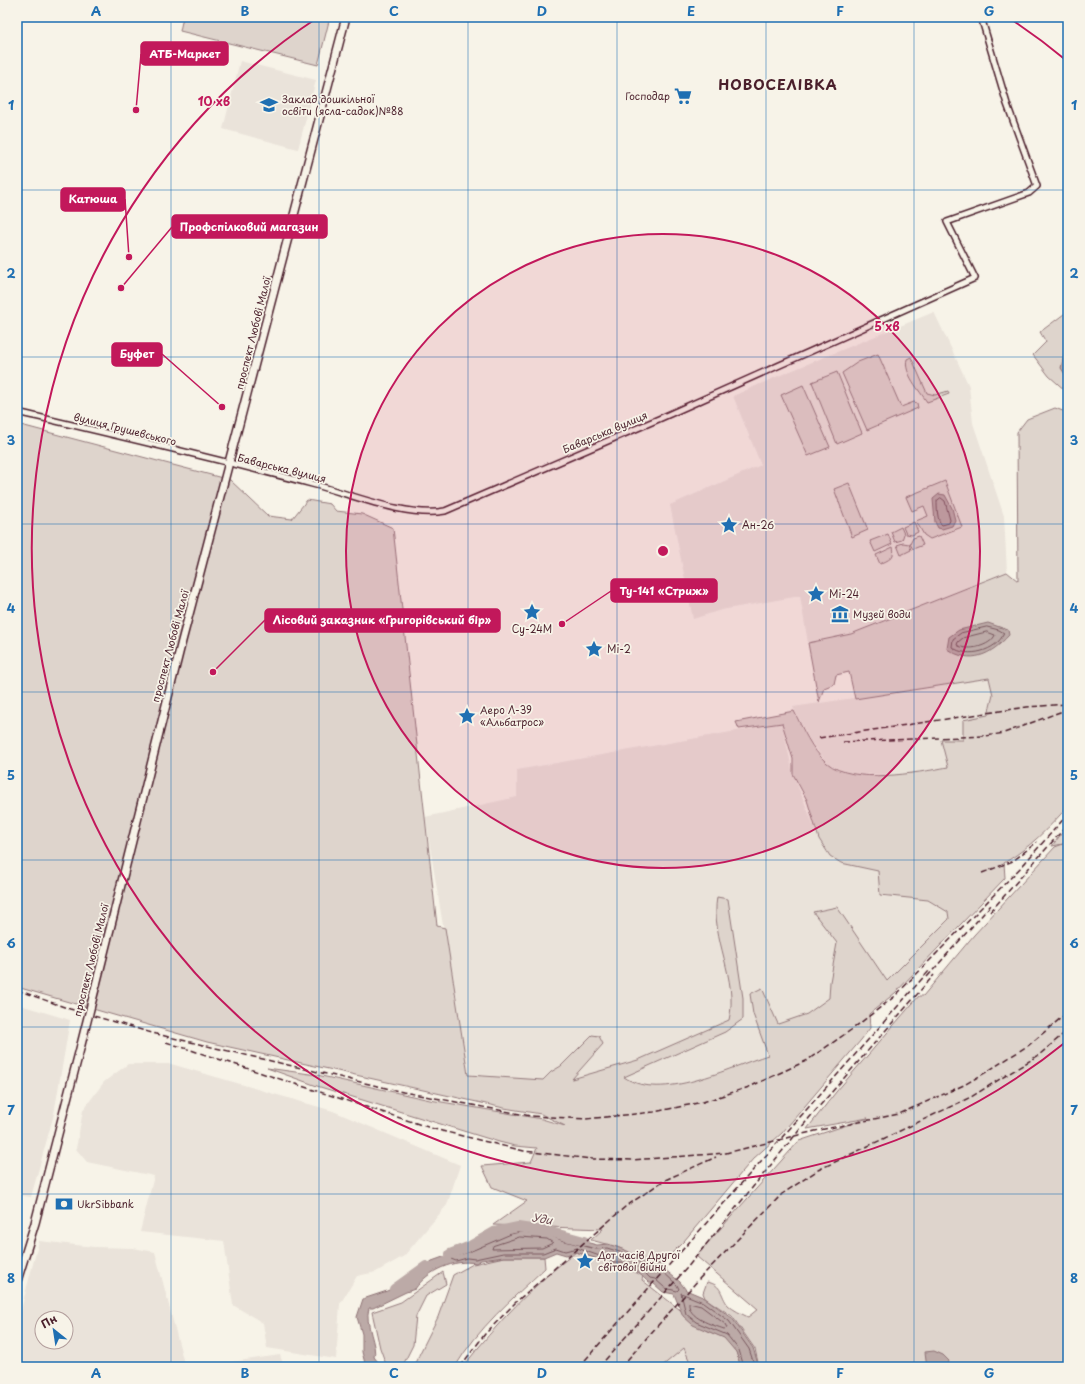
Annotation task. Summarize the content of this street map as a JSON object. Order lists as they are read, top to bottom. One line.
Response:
{"streets":{"main road":["проспект Любові Малої"],"street":["вулиця Грушевського","Баварська вулиця"]},"crossings":[["проспект Любові Малої","вулиця Грушевського"],["проспект Любові Малої","Баварська вулиця"],["вулиця Грушевського","Баварська вулиця"]],"districts":["НОВОСЕЛІВКА"],"water":["Уди"],"places":{"supermarket":["Господар"],"school or university":["Заклад дошкільної освіти (ясла-садок)№88"],"other":["АТБ-Маркет","Катюша","Профспілковий магазин","Буфет","Ту-141 «Стриж»","Лісовий заказник «Григорівський бір»"],"place":["Ан-26","Мі-24","Су-24М","Мі-2","Аеро Л-39 «Альбатрос»","Дот часів Другої світової війни"],"museum":["Музей води"],"bank":["UkrSibbank"]},"north":"top left","grid":{"columns":["A","B","C","D","E","F","G"],"rows":["1","2","3","4","5","6","7","8"]},"rings":["10 хв","5 хв"]}
